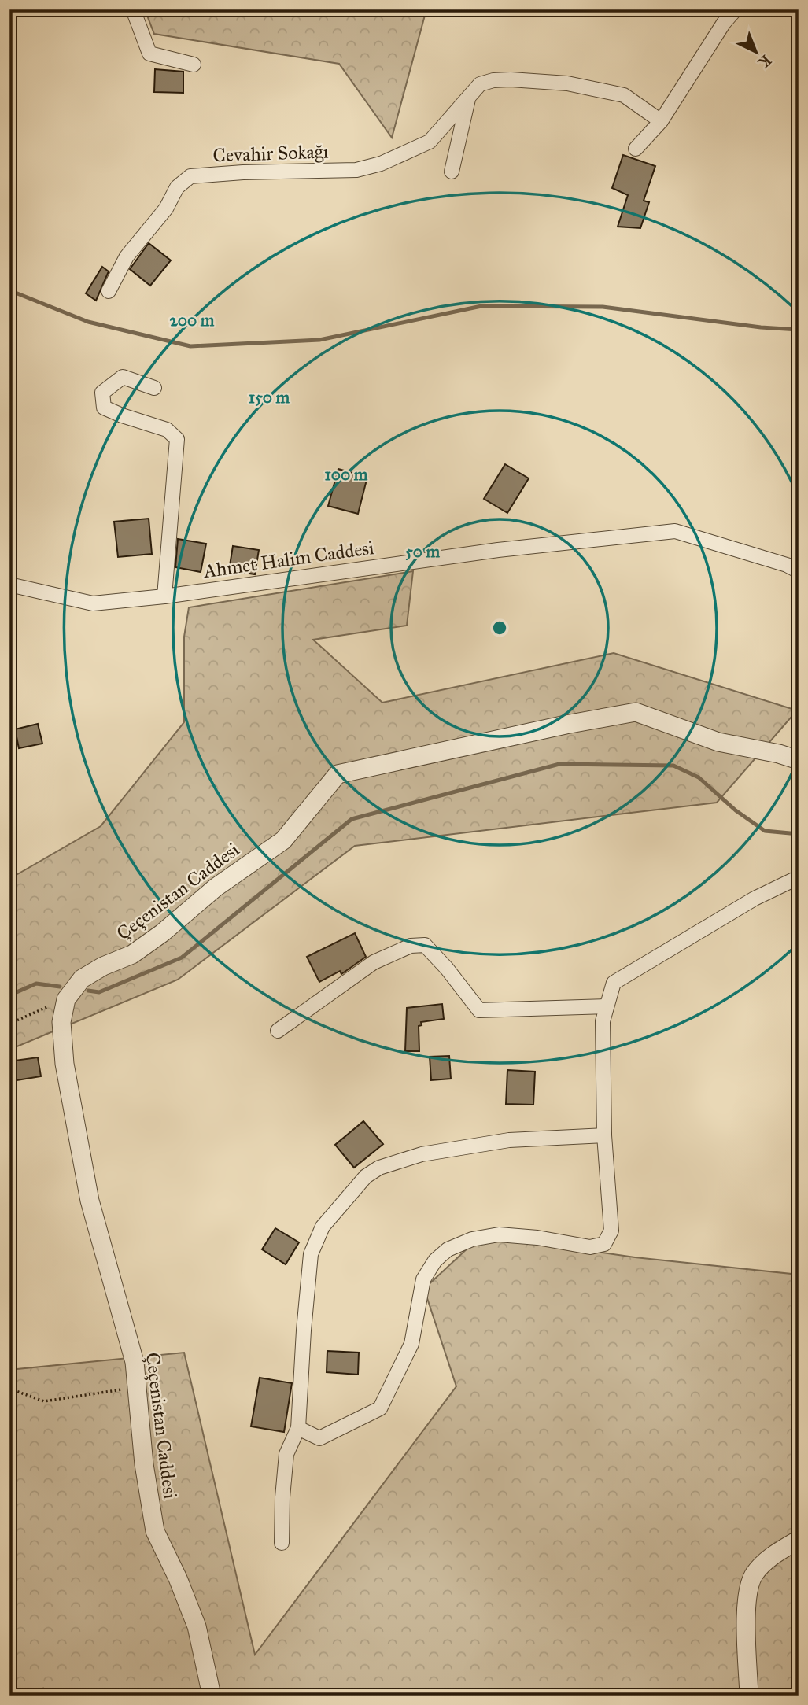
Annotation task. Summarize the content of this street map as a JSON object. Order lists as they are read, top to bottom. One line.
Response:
{"streets":{"street":["Cevahir Sokağı","Ahmet Halim Caddesi","Çeçenistan Caddesi"]},"north":"bottom right","rings":["200 m","150 m","100 m","50 m"]}
